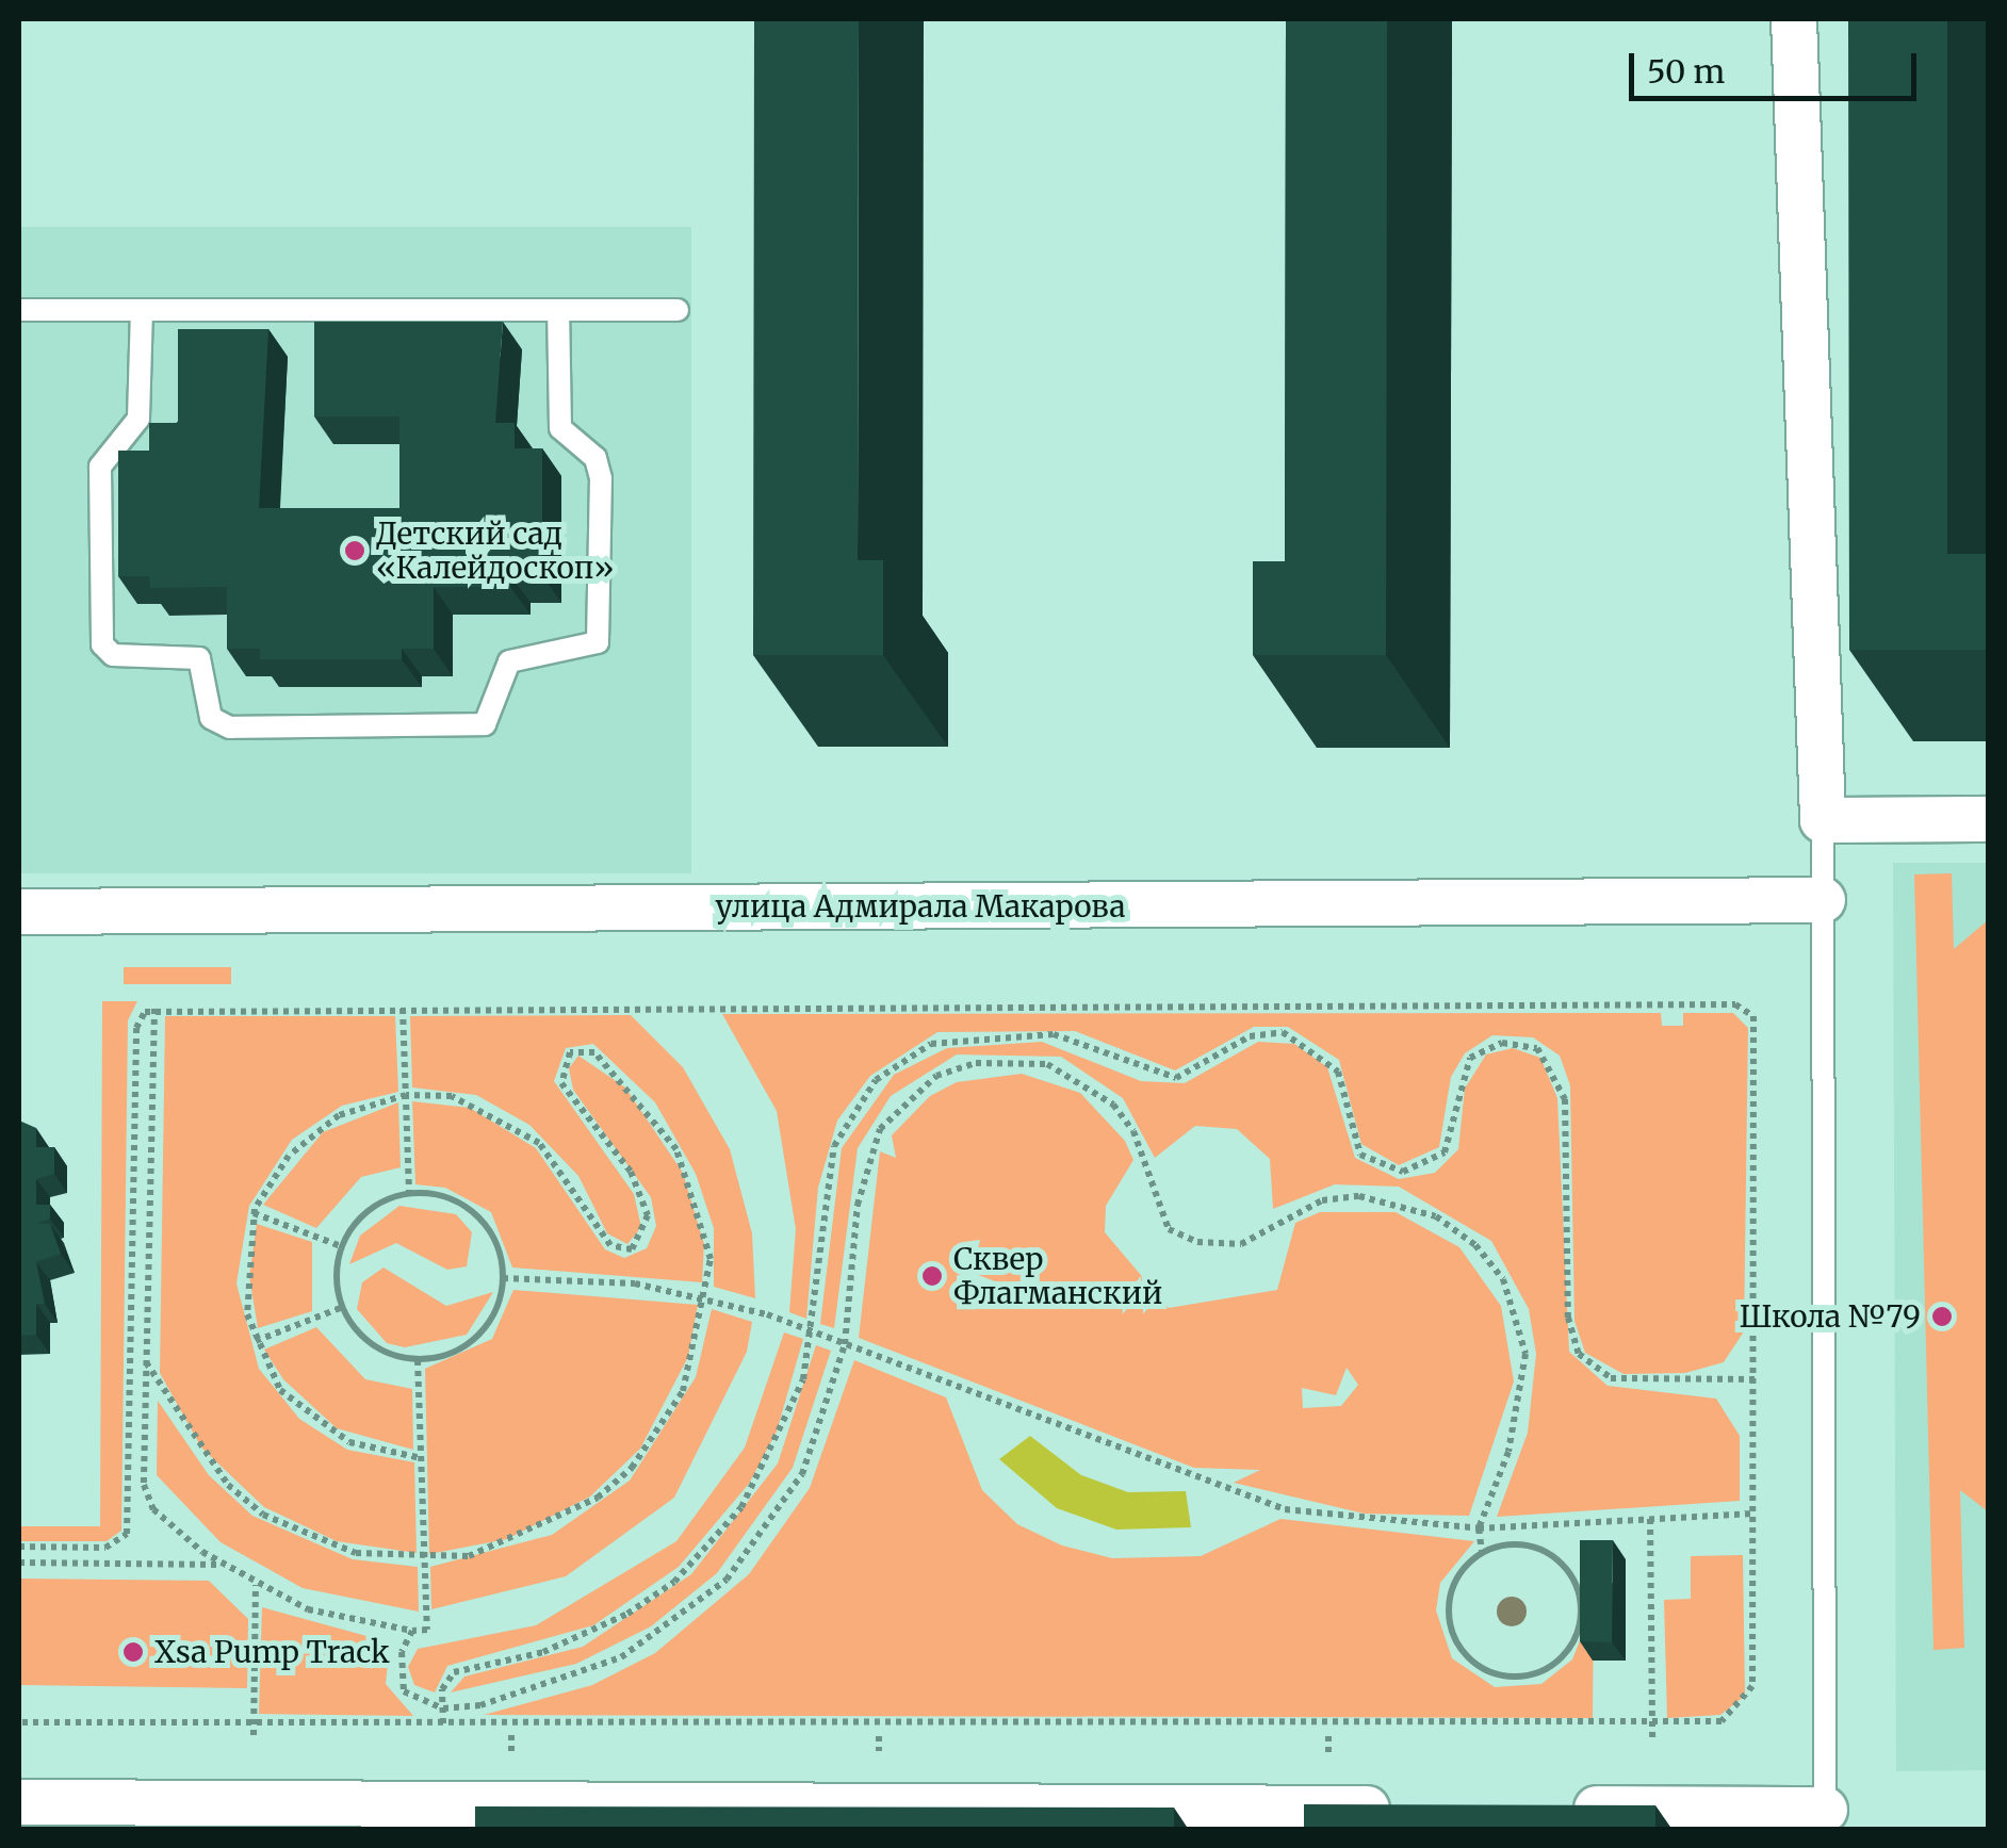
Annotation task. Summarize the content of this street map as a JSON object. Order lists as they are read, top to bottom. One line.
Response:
{"streets":{"street":["улица Адмирала Макарова"]},"places":["Детский сад «Калейдоскоп»","Сквер Флагманский","Школа №79","Xsa Pump Track"],"scale_bar":"50 m"}
